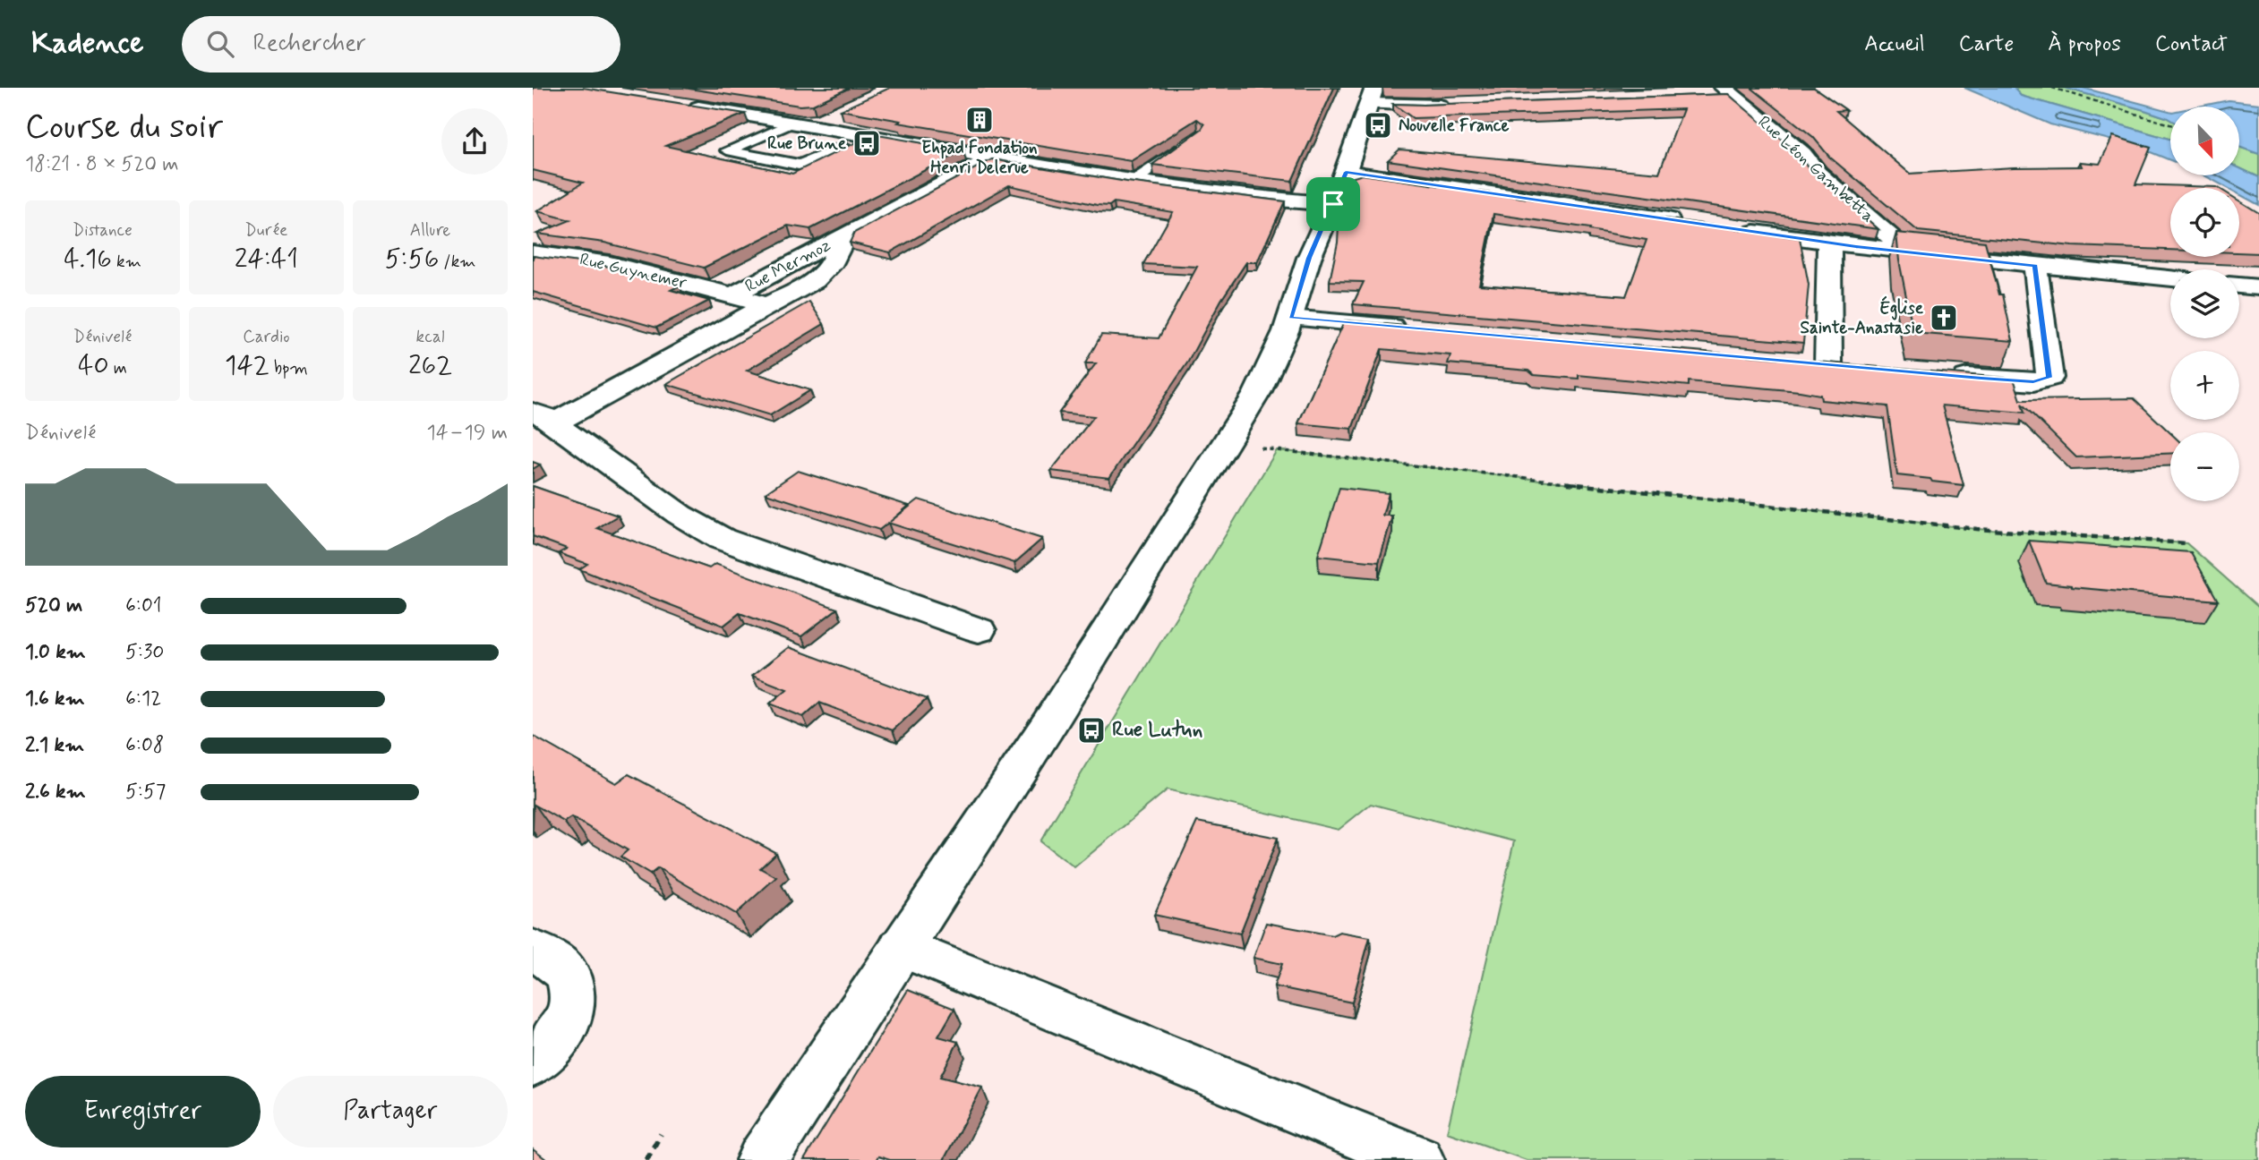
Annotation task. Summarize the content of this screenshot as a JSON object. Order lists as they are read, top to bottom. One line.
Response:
{"streets":{"street":["Rue Léon Gambetta","Rue Mermoz","Rue Guynemer"]},"crossings":[["Rue Mermoz","Rue Guynemer"]],"places":{"building":["Ehpad Fondation Henri Delerue"],"bus stop":["Nouvelle France","Rue Brune","Rue Lutun"],"church":["Église Sainte-Anastasie"]},"north":"bottom right","page":{"header":"Kadence","search":"Rechercher","nav":["Accueil","Carte","À propos","Contact"],"heading":["Course du soir","18:21 · 8 × 520 m"],"map_buttons":["+","−"],"stats":[["Distance","4.16 km"],["Durée","24:41"],["Allure","5:56 /km"],["Dénivelé","40 m"],["Cardio","142 bpm"],["kcal","262"]],"chart":["Dénivelé","14–19 m"],"list":[{"name":"520 m","note":"6:01"},{"name":"1.0 km","note":"5:30"},{"name":"1.6 km","note":"6:12"},{"name":"2.1 km","note":"6:08"},{"name":"2.6 km","note":"5:57"}],"buttons":["Enregistrer","Partager"]}}
